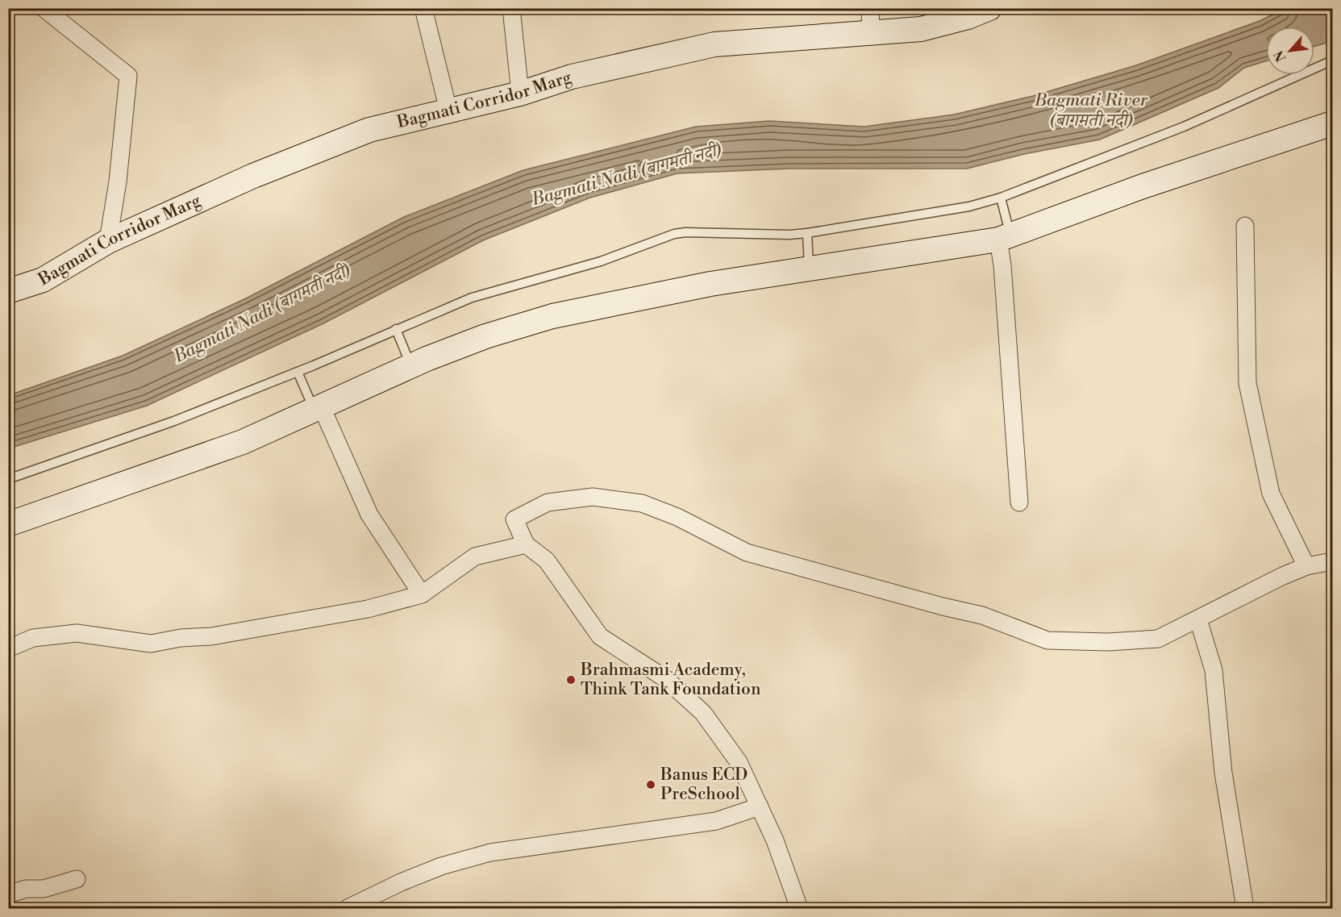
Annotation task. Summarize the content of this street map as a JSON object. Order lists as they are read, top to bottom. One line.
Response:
{"streets":{"street":["Bagmati Corridor Marg"]},"water":["Bagmati River (बागमती नदी)","Bagmati Nadi (बागमती नदी)"],"places":["Brahmasmi Academy, Think Tank Foundation","Banus ECD PreSchool"],"north":"bottom left"}
